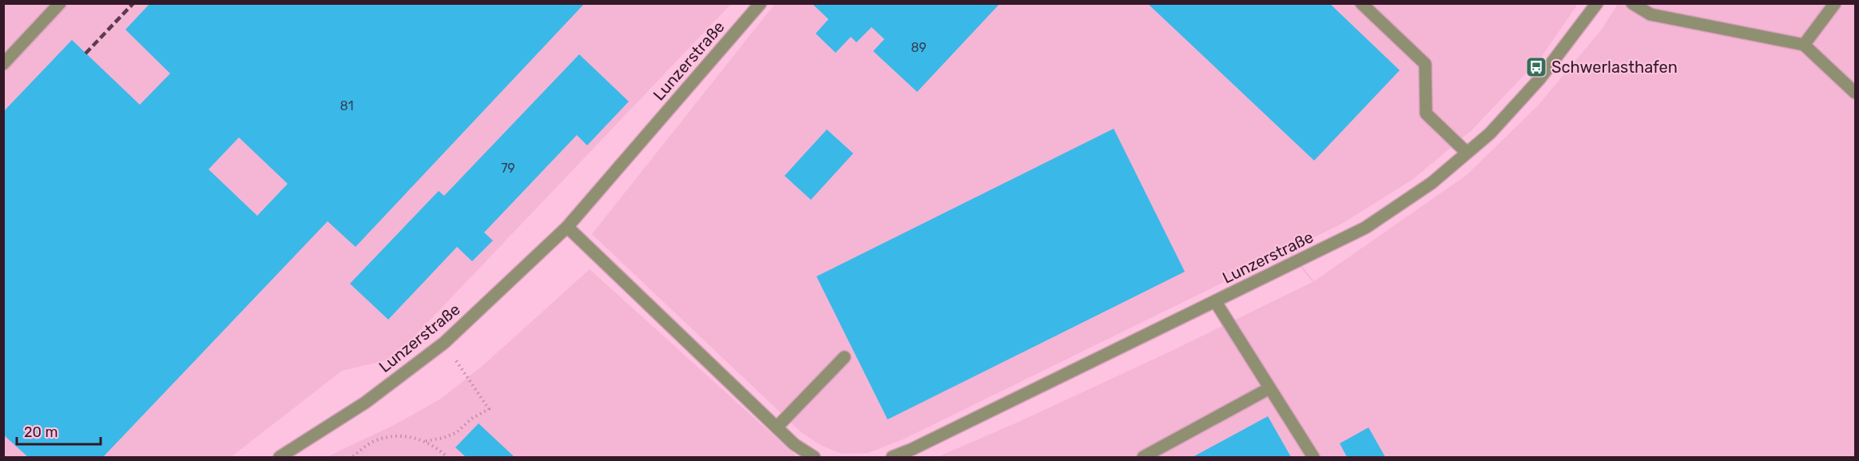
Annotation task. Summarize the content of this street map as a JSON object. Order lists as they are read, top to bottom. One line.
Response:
{"streets":{"street":["Lunzerstraße"]},"places":{"bus stop":["Schwerlasthafen"]},"house_numbers":["89","81","79"],"scale_bar":"20 m"}
